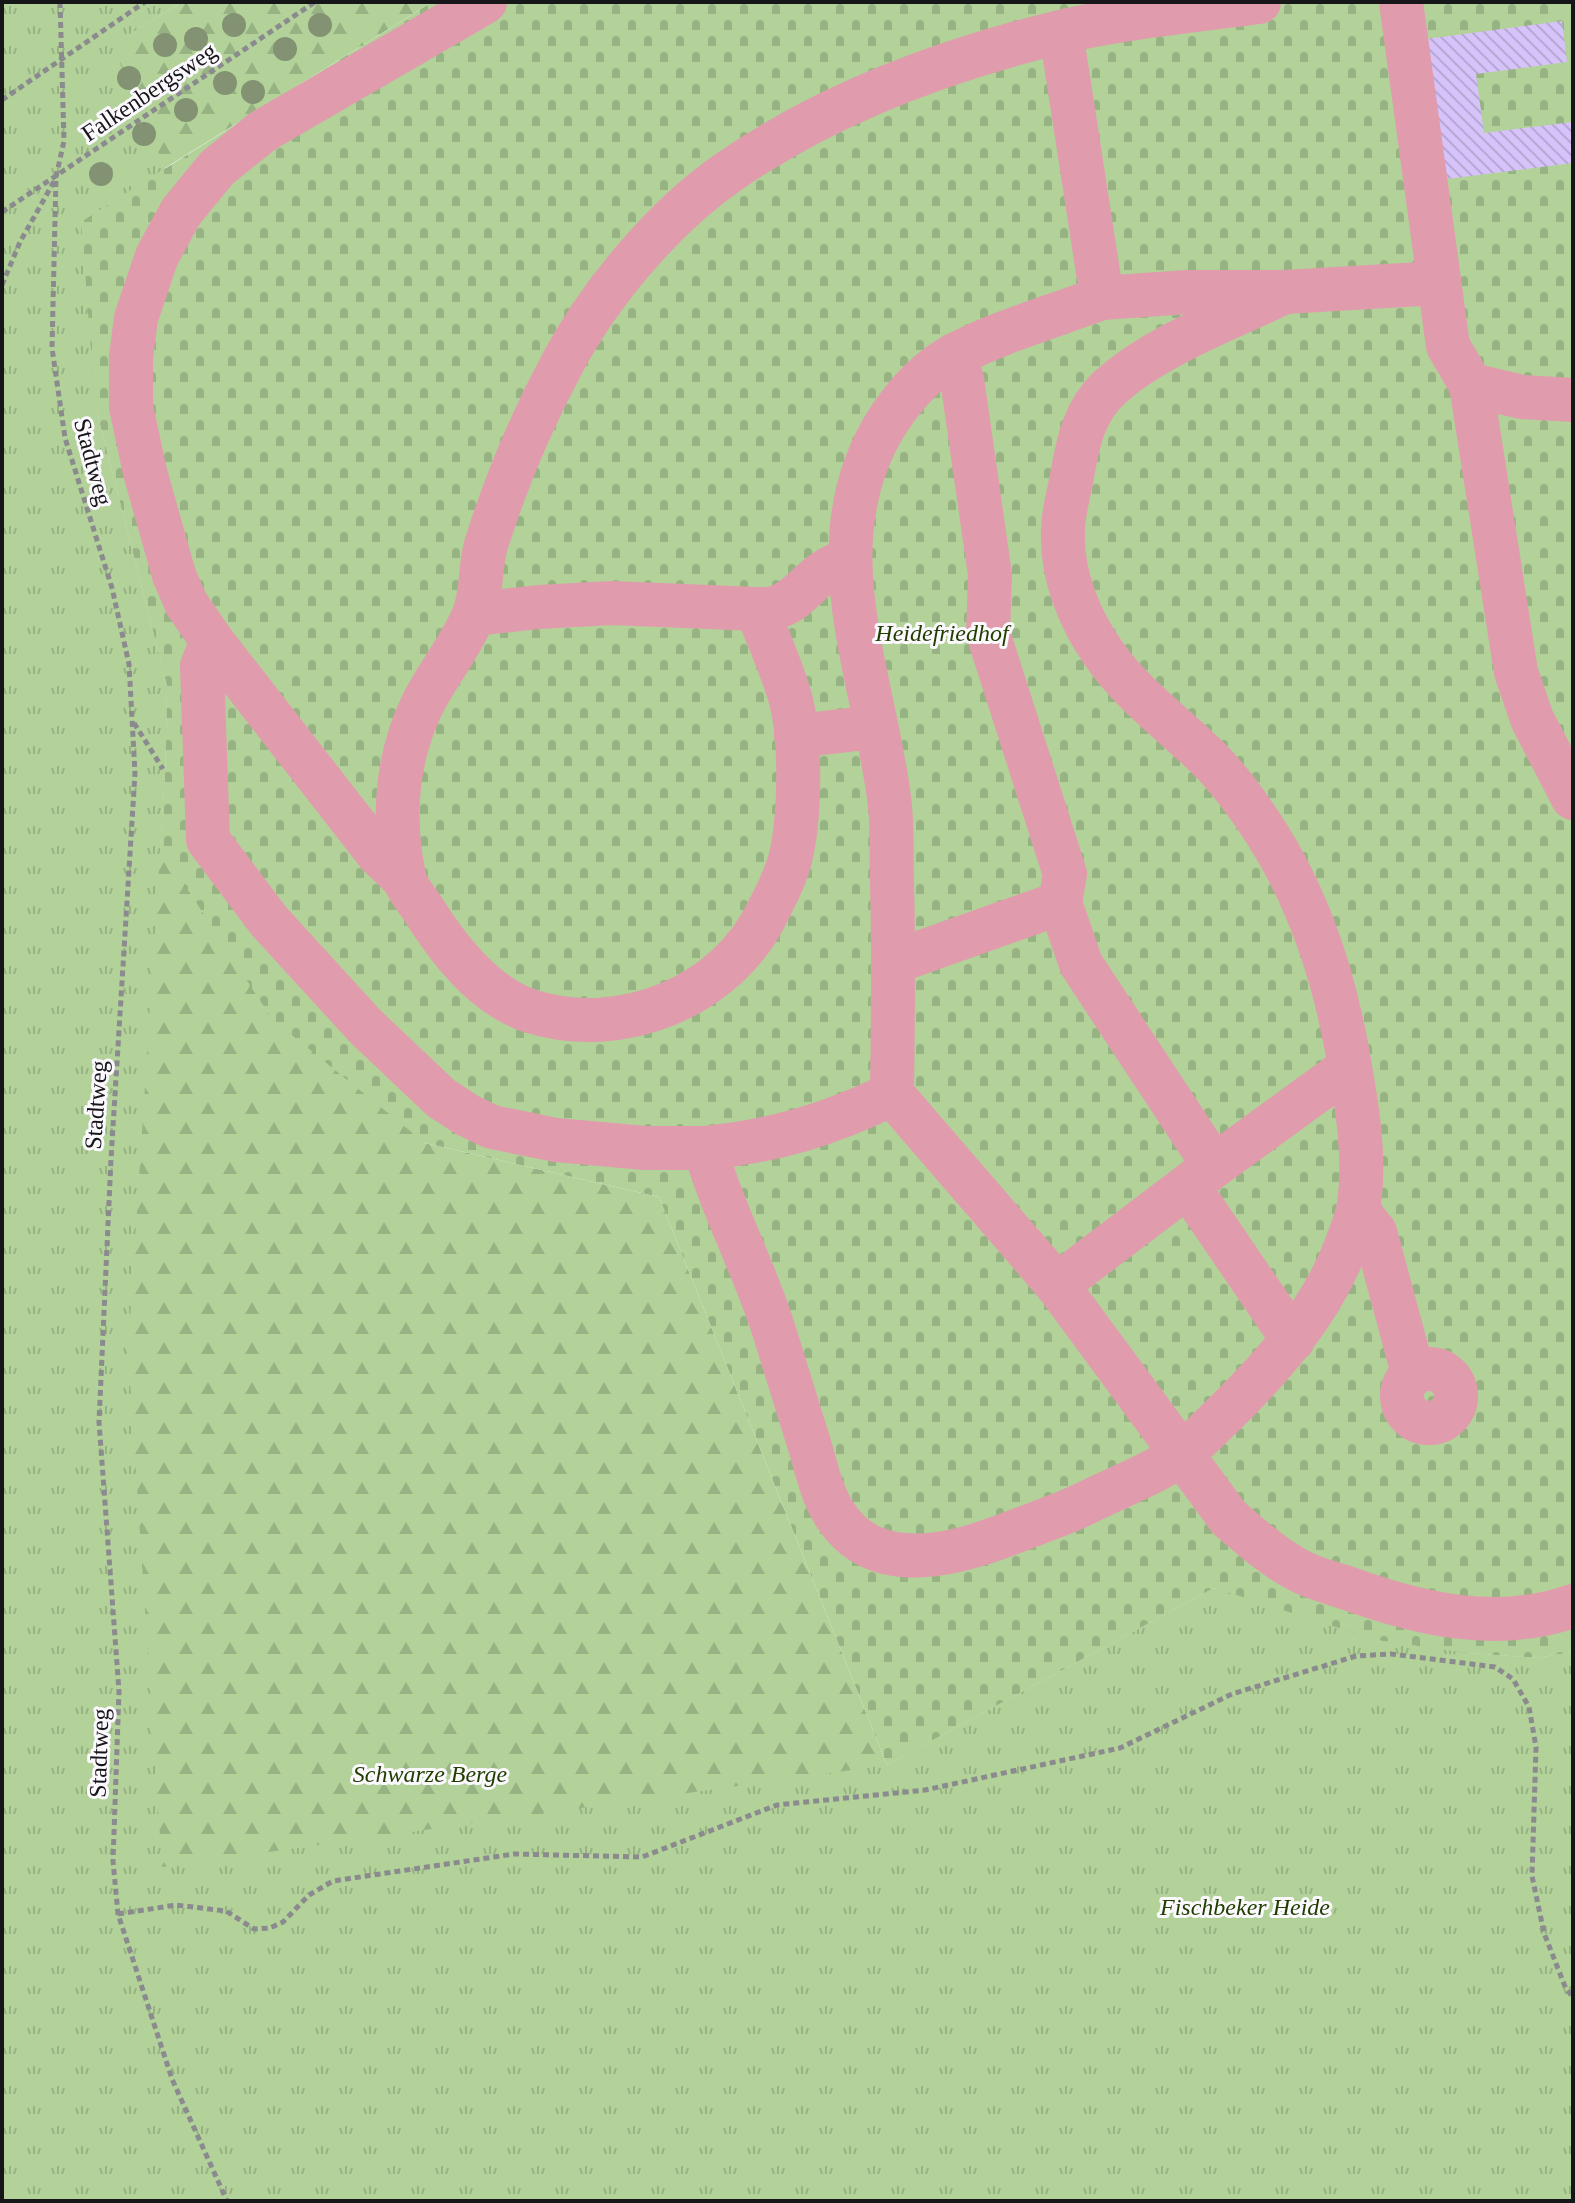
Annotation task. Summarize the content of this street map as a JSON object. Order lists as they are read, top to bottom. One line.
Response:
{"streets":{"path":["Falkenbergsweg","Stadtweg"]},"crossings":[["Falkenbergsweg","Stadtweg"]],"parks":["Heidefriedhof","Schwarze Berge","Fischbeker Heide"]}
